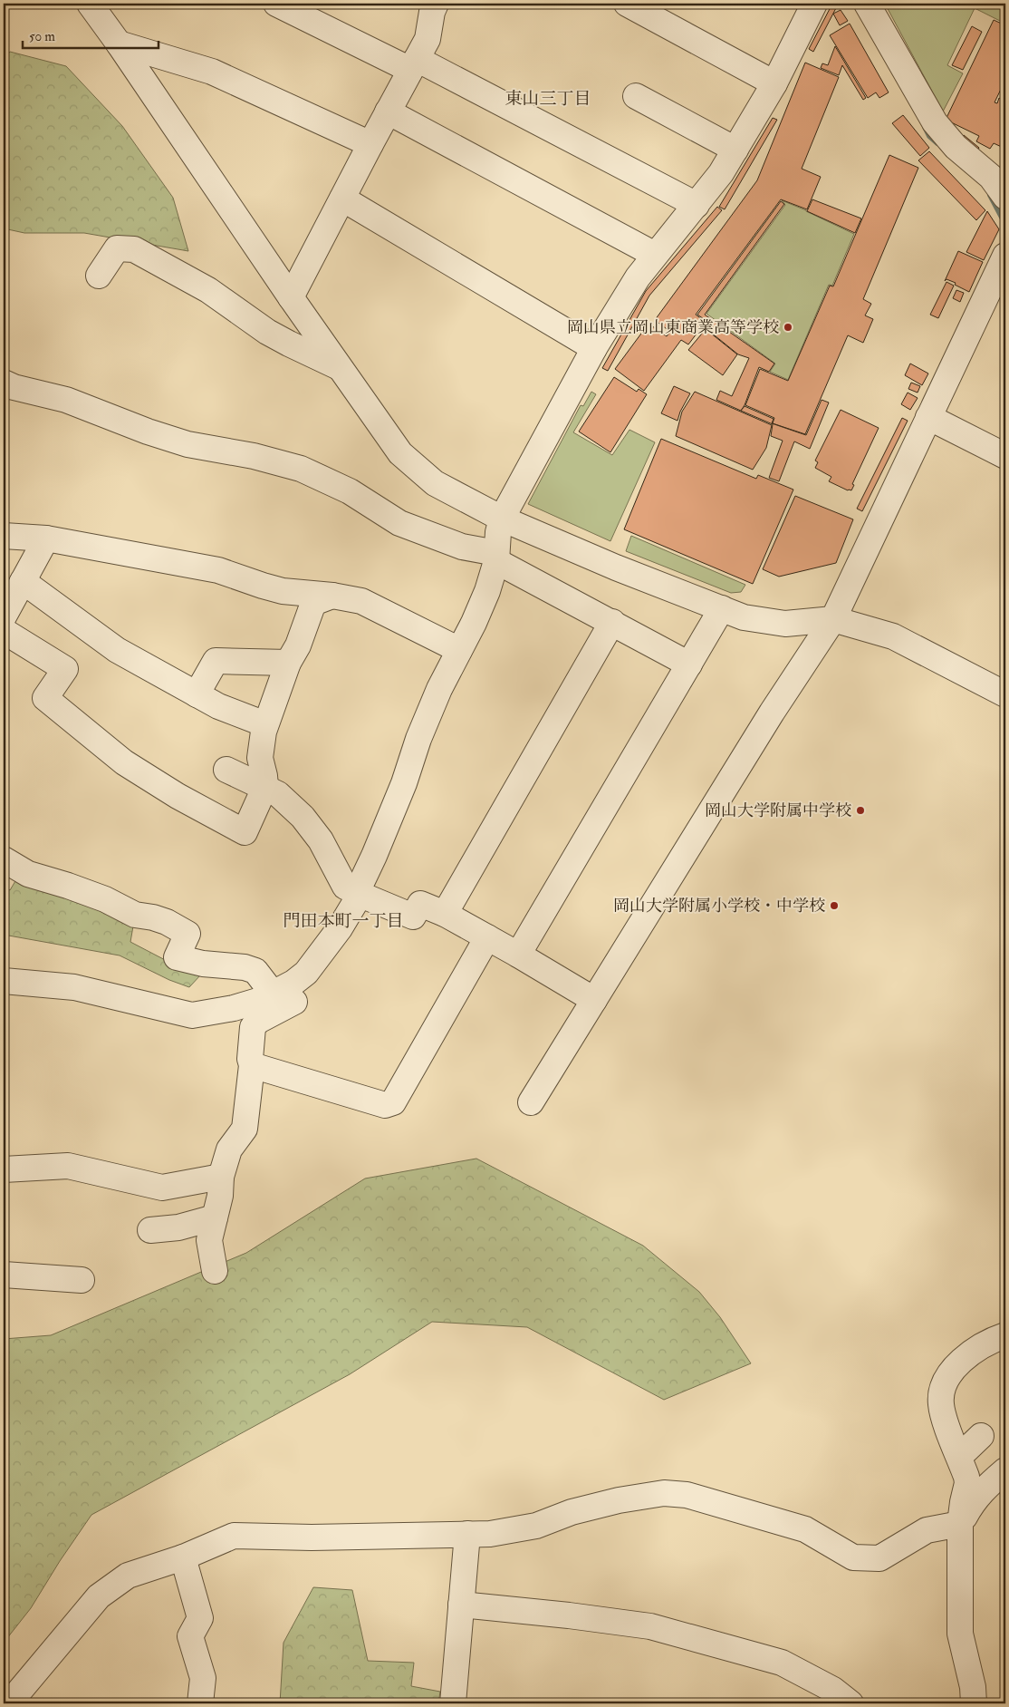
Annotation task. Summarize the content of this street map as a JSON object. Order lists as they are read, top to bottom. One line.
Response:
{"districts":["東山三丁目","門田本町一丁目"],"places":["岡山県立岡山東商業高等学校","岡山大学附属中学校","岡山大学附属小学校・中学校"],"scale_bar":"50 m"}
